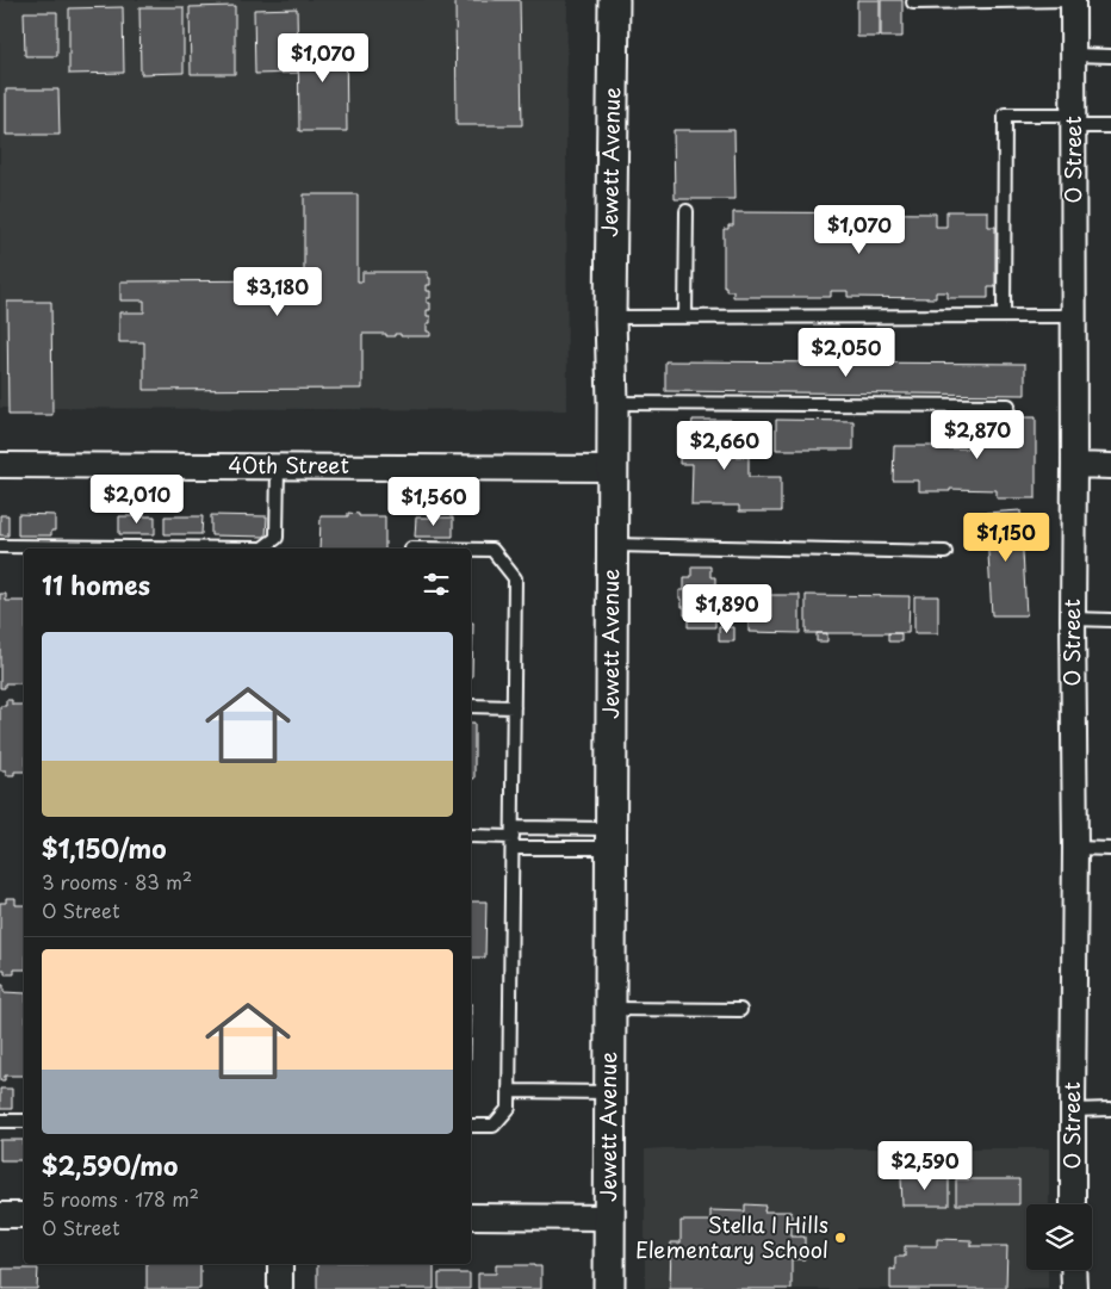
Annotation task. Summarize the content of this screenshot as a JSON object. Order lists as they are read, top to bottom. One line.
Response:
{"streets":{"street":["O Street","Jewett Avenue","40th Street"]},"crossings":[["Jewett Avenue","40th Street"]],"places":["Stella I Hills Elementary School"],"page":{"price":["$1,070","$1,070","$3,180","$2,050","$2,870","$2,660","$2,010","$1,560","$1,150","$1,890","$2,590"],"heading":"11 homes","list":[{"name":"$1,150/mo","note":"3 rooms · 83 m² · O Street"},{"name":"$2,590/mo","note":"5 rooms · 178 m² · O Street"}]}}
